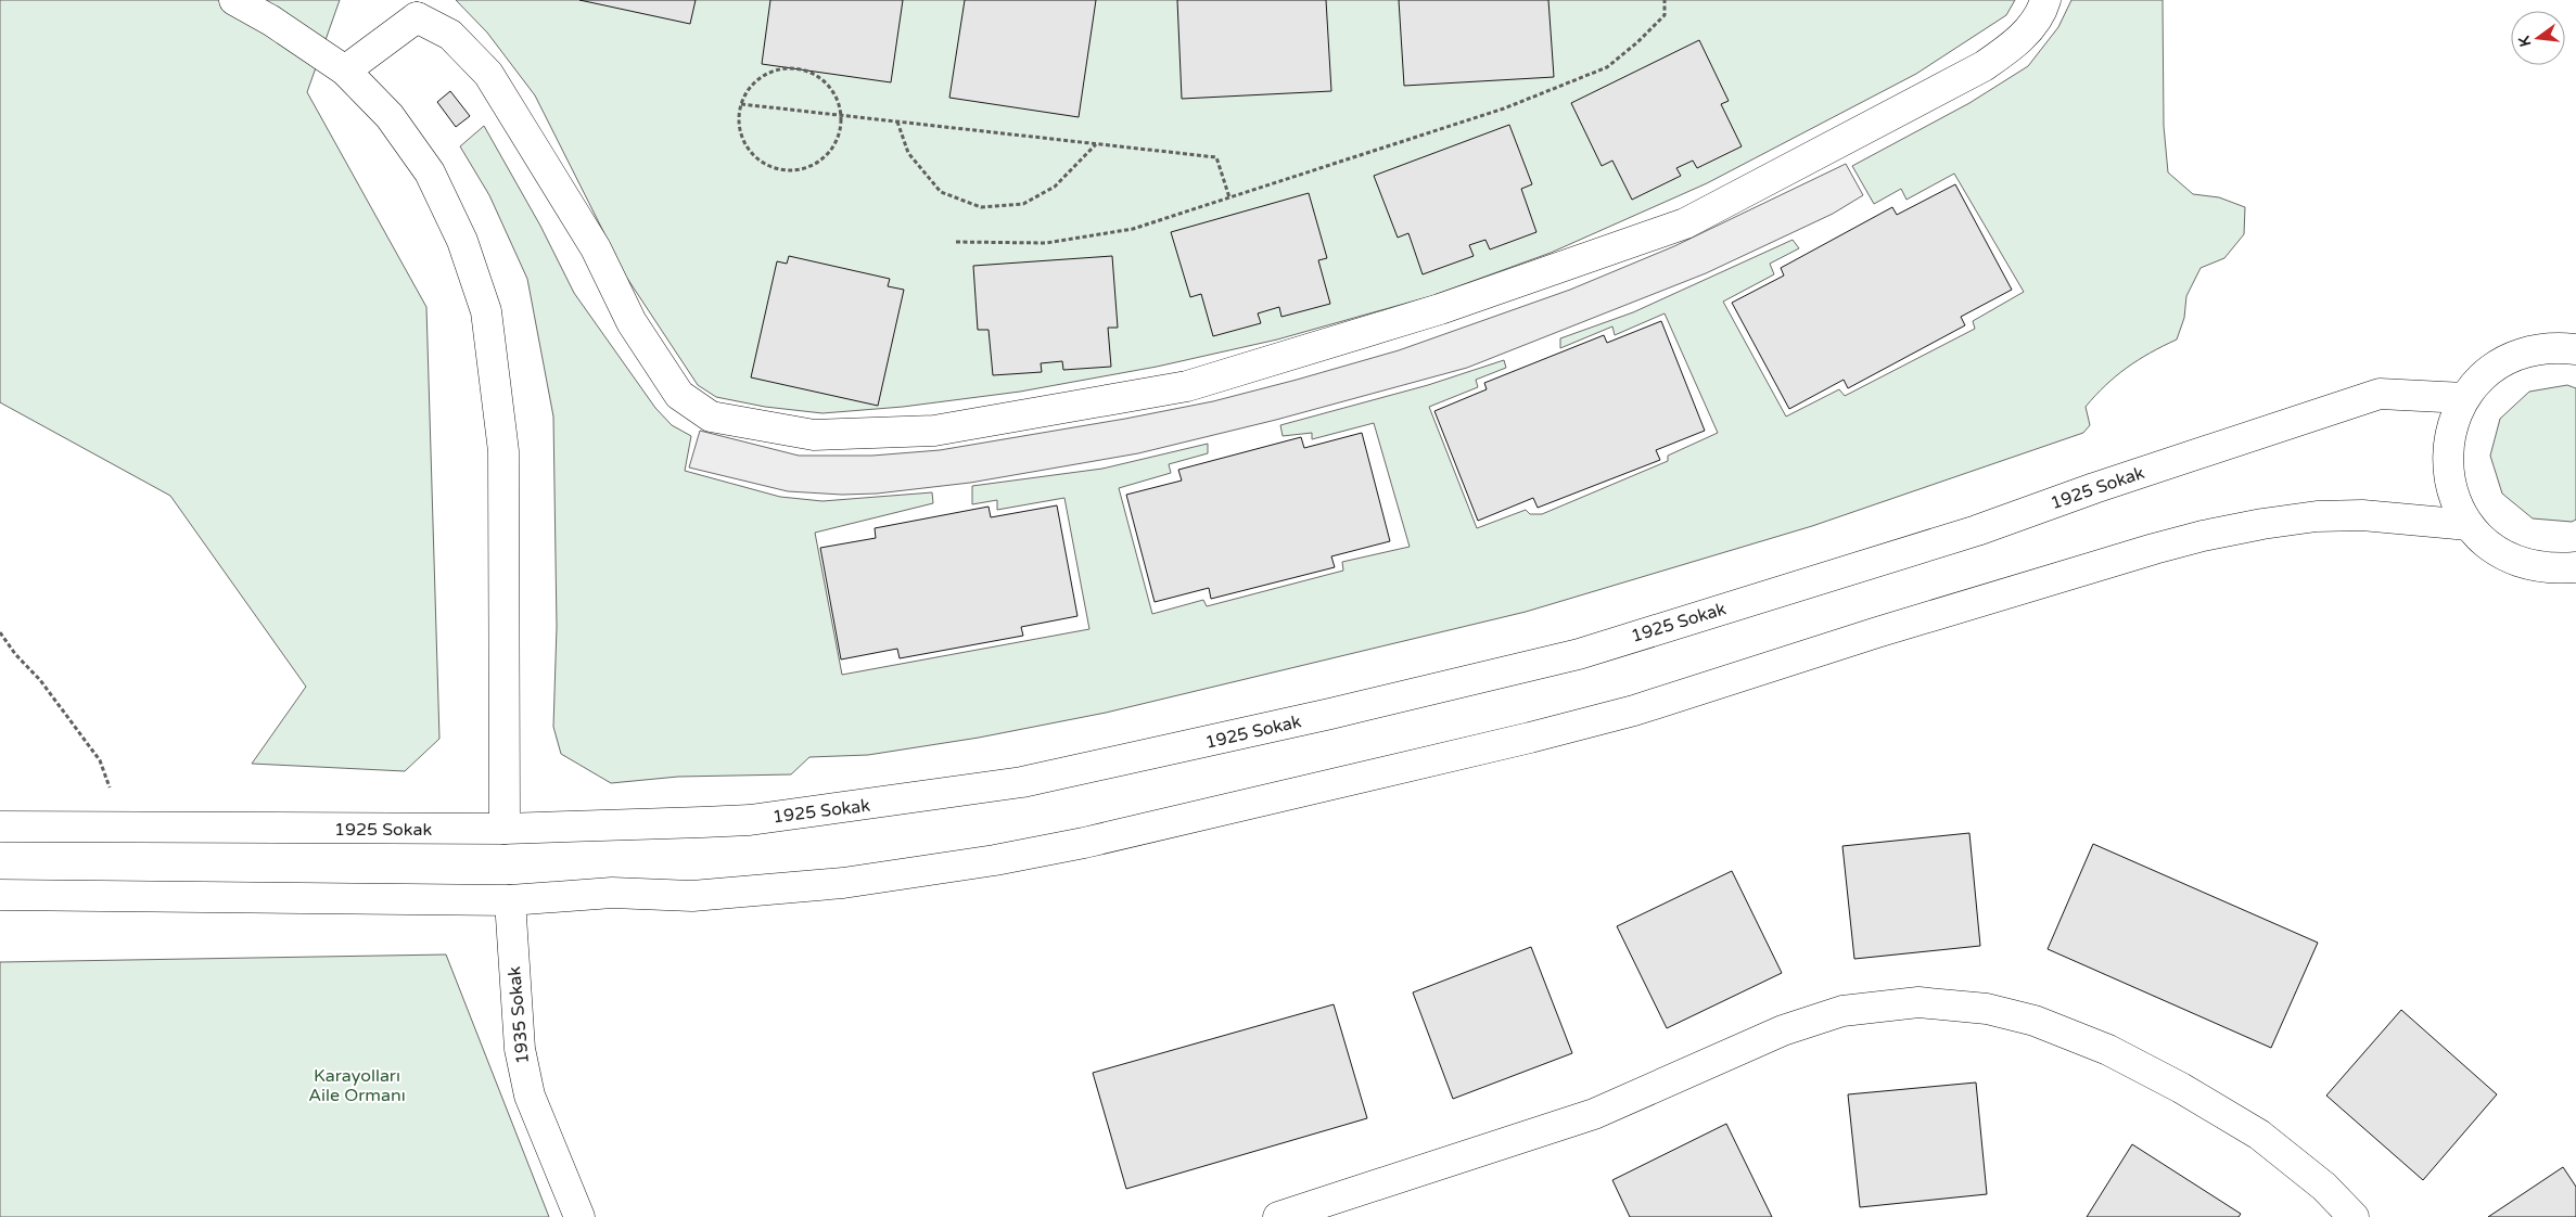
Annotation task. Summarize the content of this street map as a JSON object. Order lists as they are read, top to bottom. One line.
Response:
{"streets":{"main road":["1925 Sokak","1935 Sokak"]},"parks":["Karayolları Aile Ormanı"],"north":"left"}
